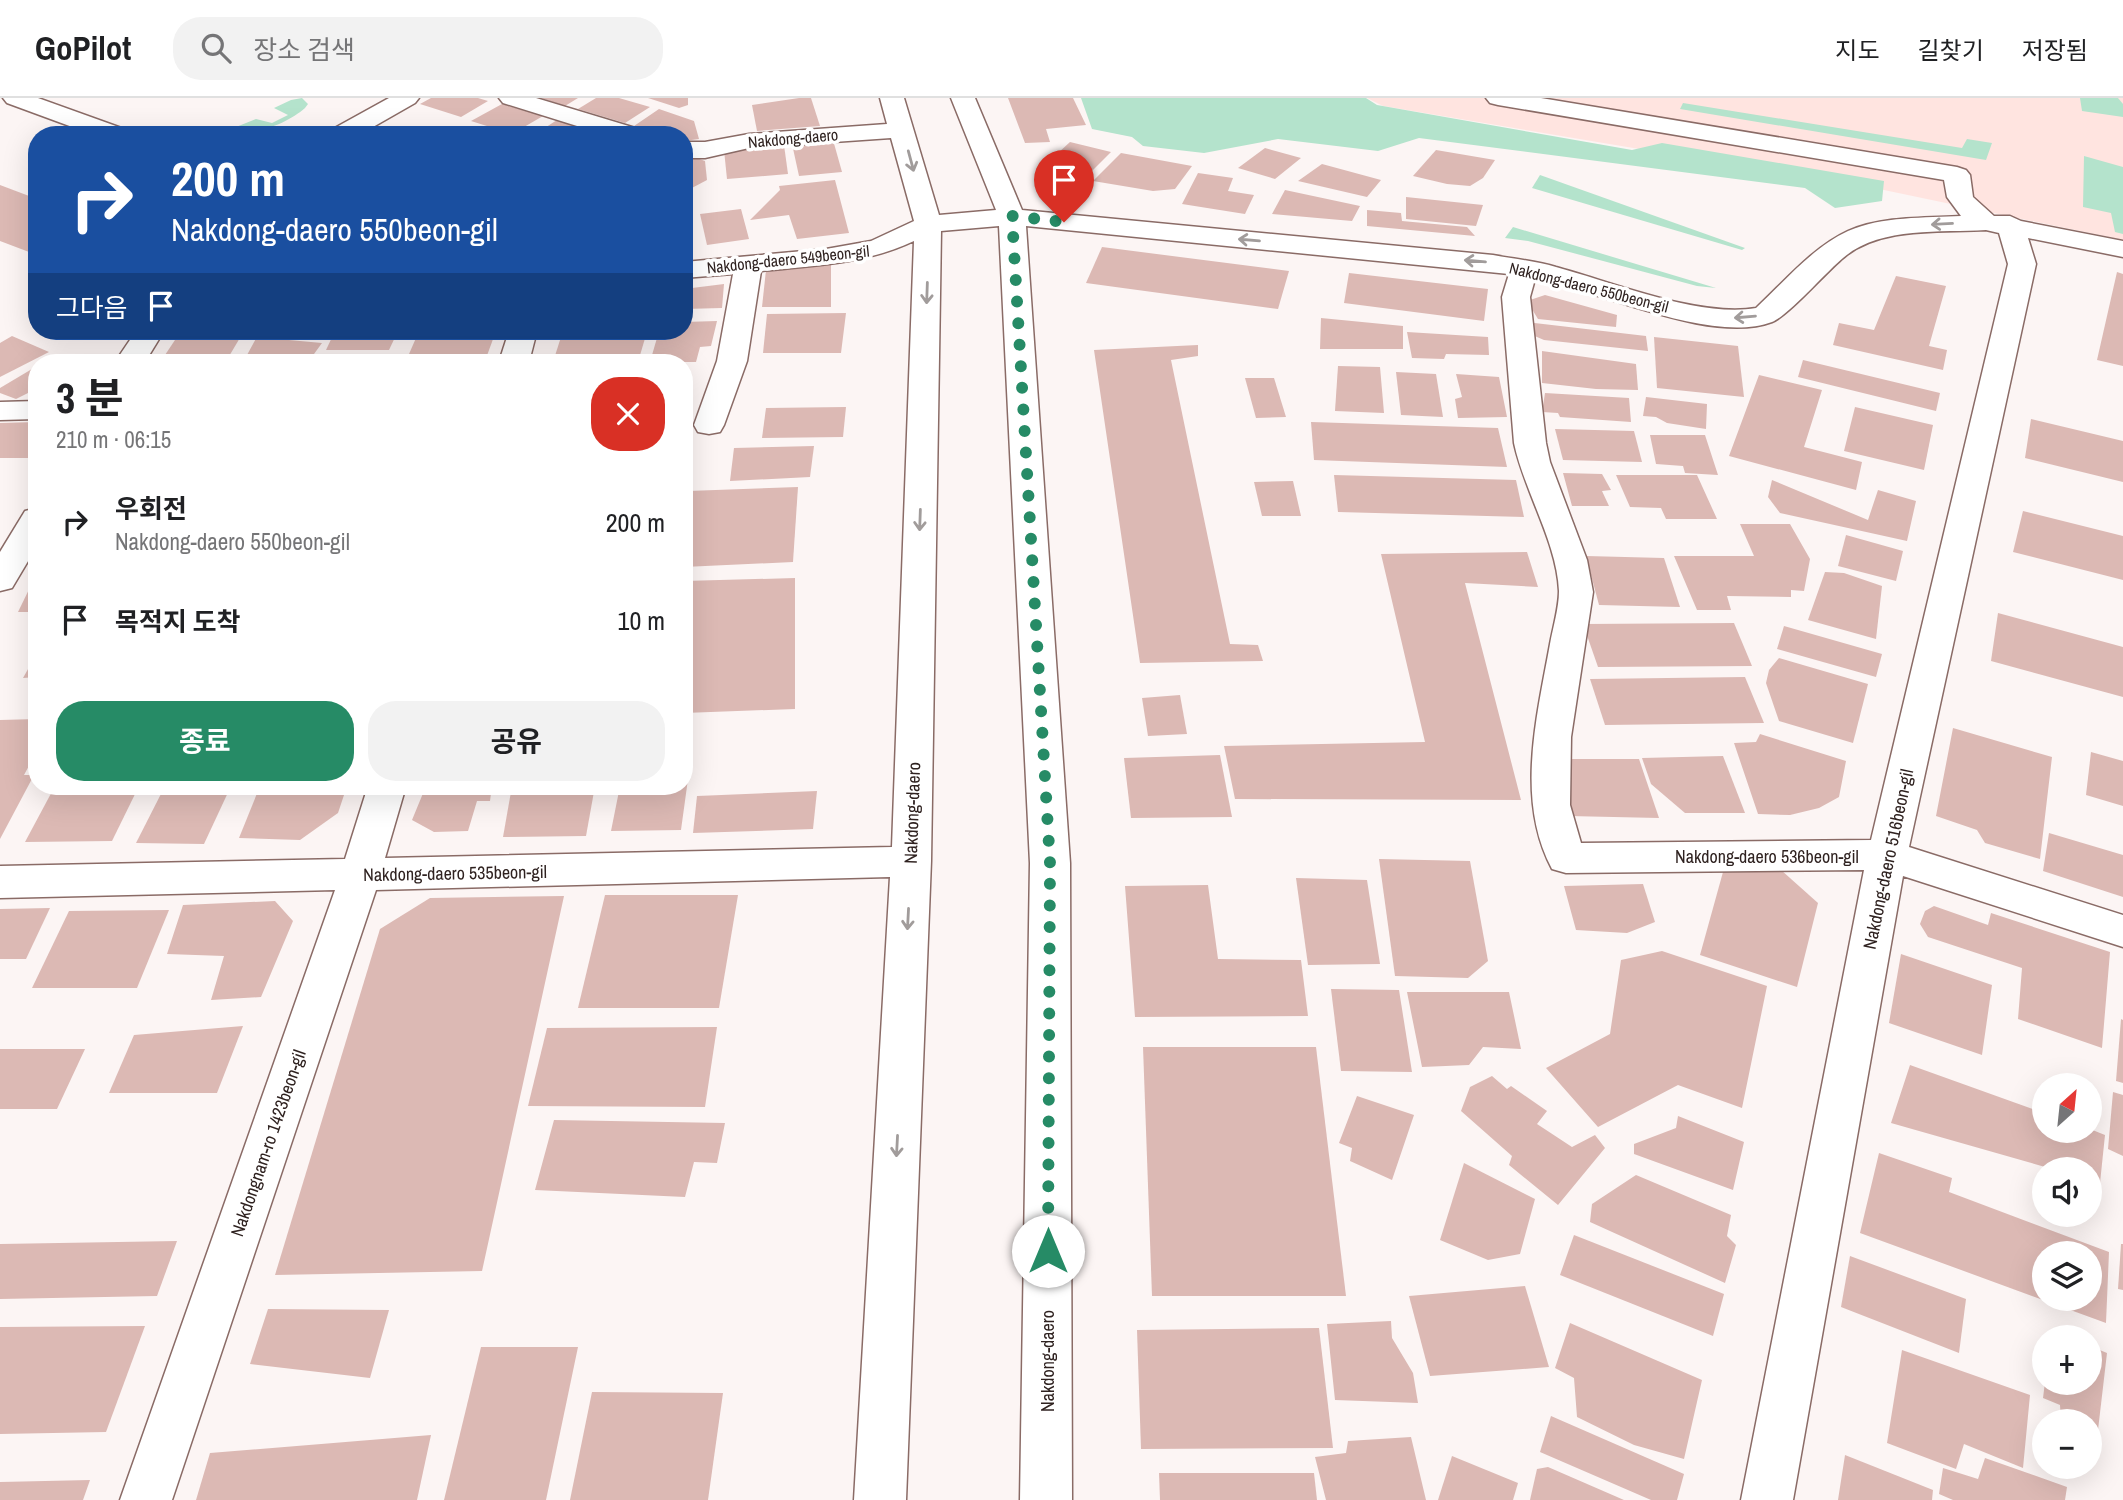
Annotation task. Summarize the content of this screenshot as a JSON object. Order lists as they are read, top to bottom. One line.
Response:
{"streets":{"street":["Nakdong-daero","Nakdong-daero 549beon-gil","Nakdong-daero 550beon-gil","Nakdong-daero 536beon-gil","Nakdong-daero 516beon-gil","Nakdong-daero 535beon-gil","Nakdongnam-ro 1423beon-gil"]},"crossings":[["Nakdong-daero","Nakdong-daero 549beon-gil"],["Nakdong-daero","Nakdong-daero 550beon-gil"],["Nakdong-daero","Nakdong-daero 535beon-gil"],["Nakdong-daero 549beon-gil","Nakdong-daero 550beon-gil"],["Nakdong-daero 550beon-gil","Nakdong-daero 536beon-gil"],["Nakdong-daero 550beon-gil","Nakdong-daero 516beon-gil"],["Nakdong-daero 536beon-gil","Nakdong-daero 516beon-gil"],["Nakdong-daero 535beon-gil","Nakdongnam-ro 1423beon-gil"]],"north":"top right","page":{"header":"GoPilot","search":"장소 검색","nav":["지도","길찾기","저장됨"],"turn":["200 m","Nakdong-daero 550beon-gil"],"then":"그다음","heading":["3 분","210 m · 06:15"],"list":[{"name":"우회전","note":"Nakdong-daero 550beon-gil","value":"200 m"},{"name":"목적지 도착","value":"10 m"}],"buttons":["종료","공유"],"map_buttons":["+","−"]}}
